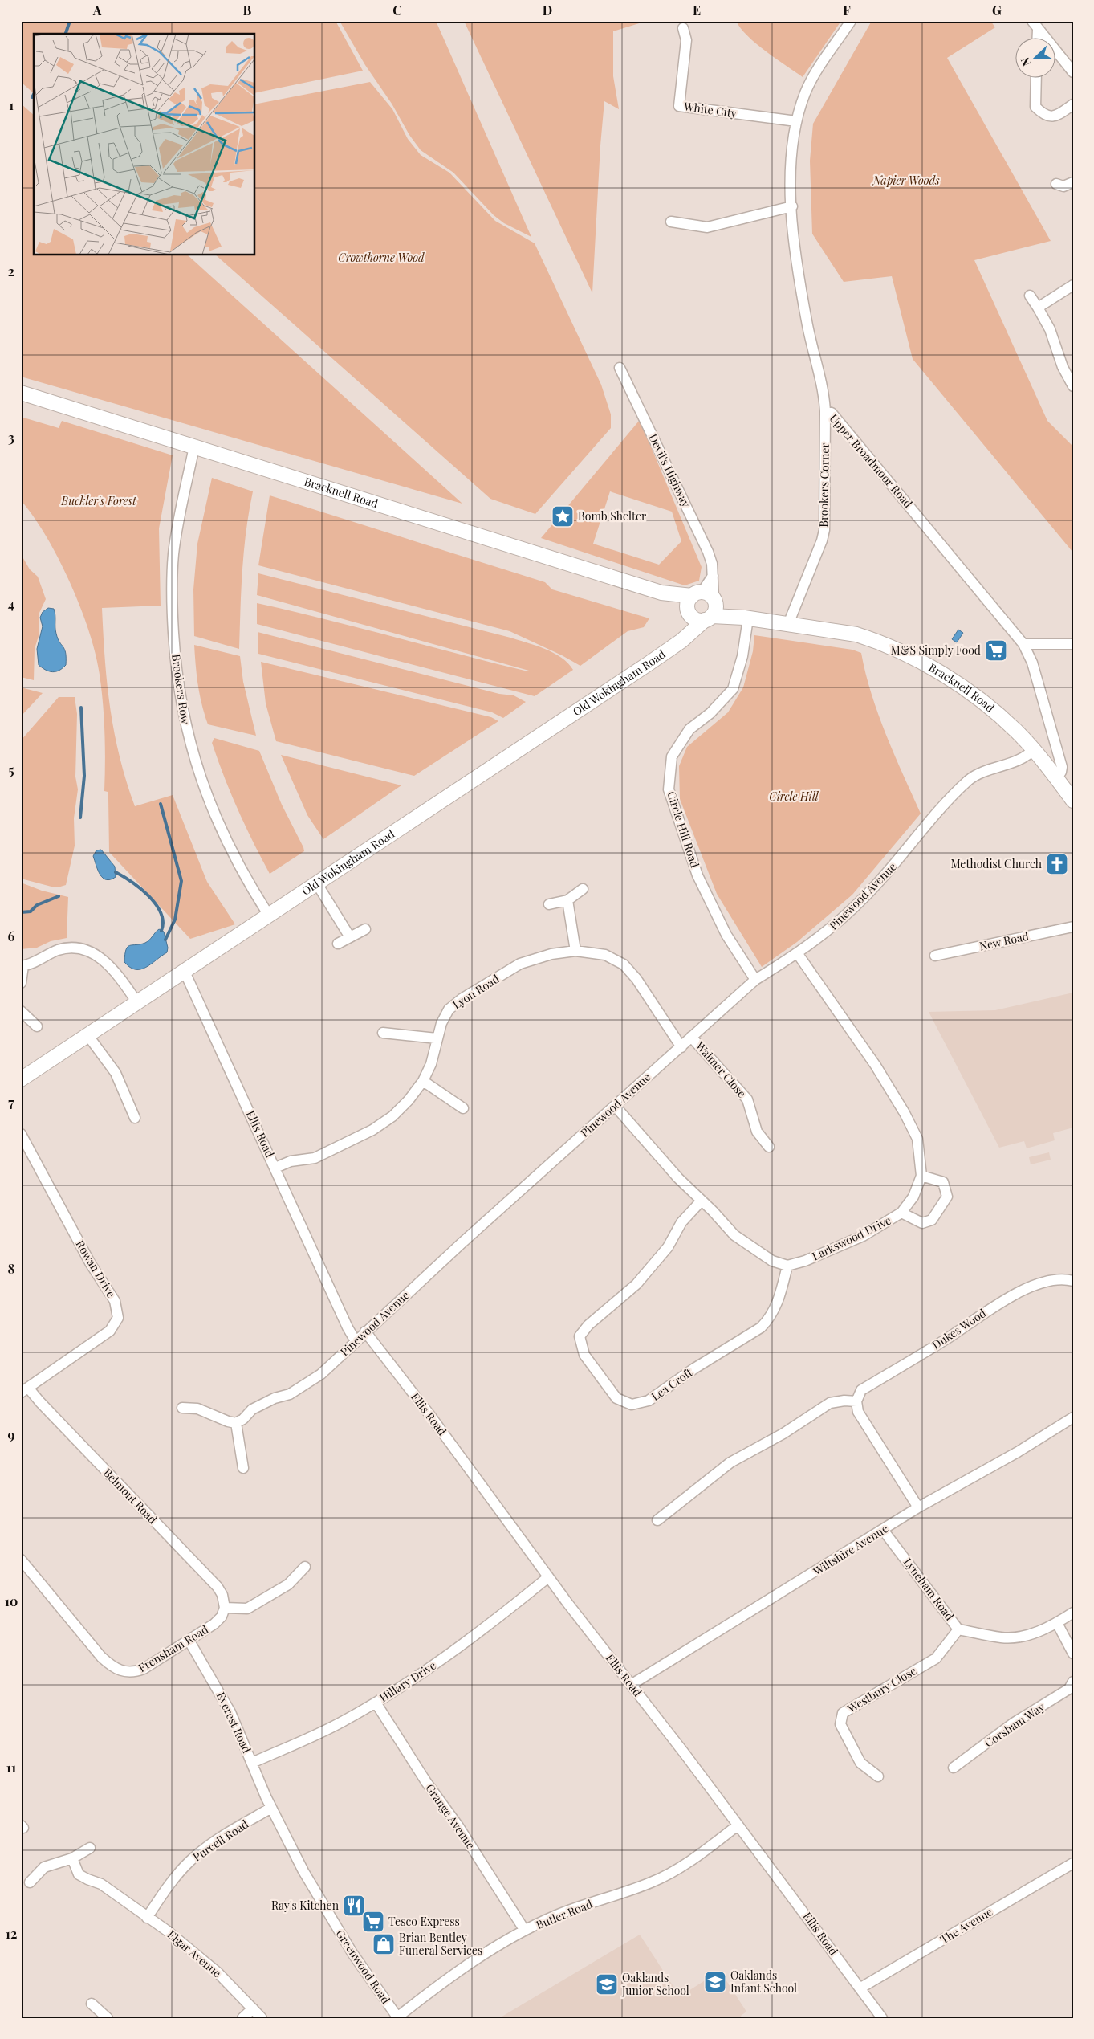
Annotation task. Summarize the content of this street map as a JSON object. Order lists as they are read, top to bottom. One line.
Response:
{"streets":{"main road":["Bracknell Road","Old Wokingham Road"],"street":["White City","Upper Broadmoor Road","Devil's Highway","Brookers Corner","Brookers Row","Circle Hill Road","Pinewood Avenue","New Road","Lyon Road","Walmer Close","Ellis Road","Larkswood Drive","Rowan Drive","Dukes Wood","Lea Croft","Belmont Road","Wiltshire Avenue","Lyneham Road","Frensham Road","Hillary Drive","Westbury Close","Everest Road","Corsham Way","Grange Avenue","Purcell Road","Butler Road","The Avenue","Elgar Avenue","Greenwood Road"]},"crossings":[["White City","Upper Broadmoor Road"],["Upper Broadmoor Road","Brookers Corner"],["Upper Broadmoor Road","Bracknell Road"],["Devil's Highway","Bracknell Road"],["Devil's Highway","Old Wokingham Road"],["Brookers Corner","Bracknell Road"],["Bracknell Road","Old Wokingham Road"],["Bracknell Road","Brookers Row"],["Bracknell Road","Circle Hill Road"],["Bracknell Road","Pinewood Avenue"],["Old Wokingham Road","Brookers Row"],["Old Wokingham Road","Ellis Road"],["Circle Hill Road","Pinewood Avenue"],["Pinewood Avenue","Lyon Road"],["Pinewood Avenue","Walmer Close"],["Pinewood Avenue","Ellis Road"],["Pinewood Avenue","Larkswood Drive"],["Lyon Road","Ellis Road"],["Ellis Road","Wiltshire Avenue"],["Ellis Road","Hillary Drive"],["Ellis Road","Butler Road"],["Ellis Road","The Avenue"],["Larkswood Drive","Lea Croft"],["Rowan Drive","Belmont Road"],["Belmont Road","Frensham Road"],["Wiltshire Avenue","Lyneham Road"],["Lyneham Road","Westbury Close"],["Frensham Road","Everest Road"],["Hillary Drive","Everest Road"],["Hillary Drive","Grange Avenue"],["Everest Road","Purcell Road"],["Everest Road","Greenwood Road"],["Grange Avenue","Butler Road"],["Purcell Road","Elgar Avenue"],["Purcell Road","Greenwood Road"],["Butler Road","Greenwood Road"]],"parks":["Napier Woods","Crowthorne Wood","Buckler's Forest","Circle Hill"],"places":{"place":["Bomb Shelter"],"supermarket":["M&S Simply Food","Tesco Express"],"church":["Methodist Church"],"restaurant":["Ray's Kitchen"],"shop":["Brian Bentley Funeral Services"],"school or university":["Oaklands Infant School","Oaklands Junior School"]},"north":"left","grid":{"columns":["A","B","C","D","E","F","G"],"rows":["1","2","3","4","5","6","7","8","9","10","11","12"]}}
